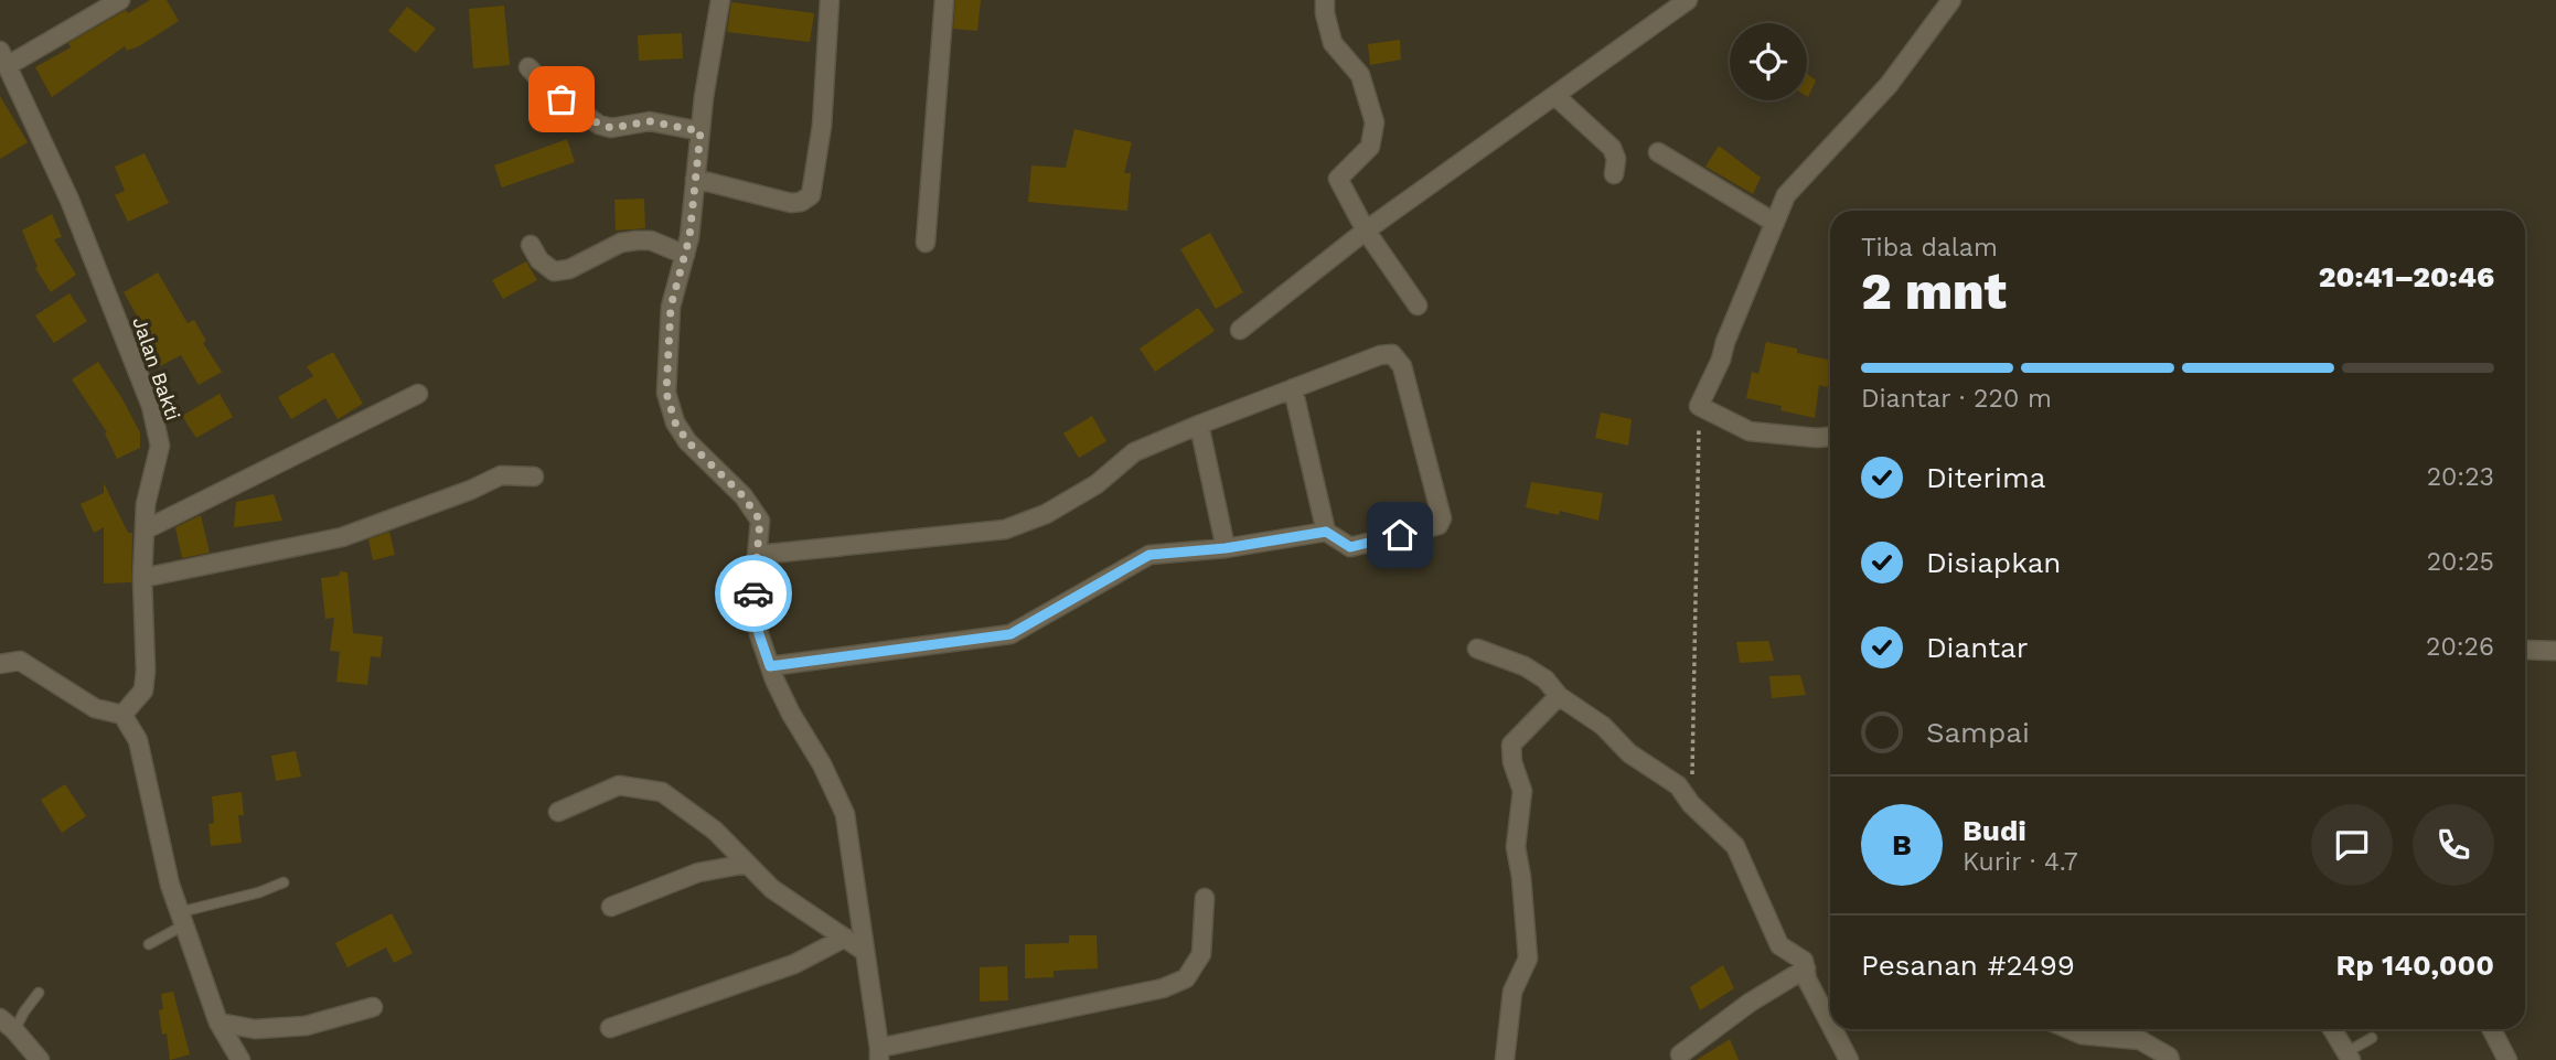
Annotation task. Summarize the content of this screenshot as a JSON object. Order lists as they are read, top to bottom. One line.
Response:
{"streets":{"street":["Jalan Bakti"]},"page":{"heading":["2 mnt","Tiba dalam","20:41–20:46"],"panel":["Budi","Kurir · 4.7","Pesanan #2499","Rp 140,000"],"bar":"Diantar · 220 m","list":[["Diterima","20:23"],["Disiapkan","20:25"],["Diantar","20:26"],"Sampai"],"round":"B"}}
